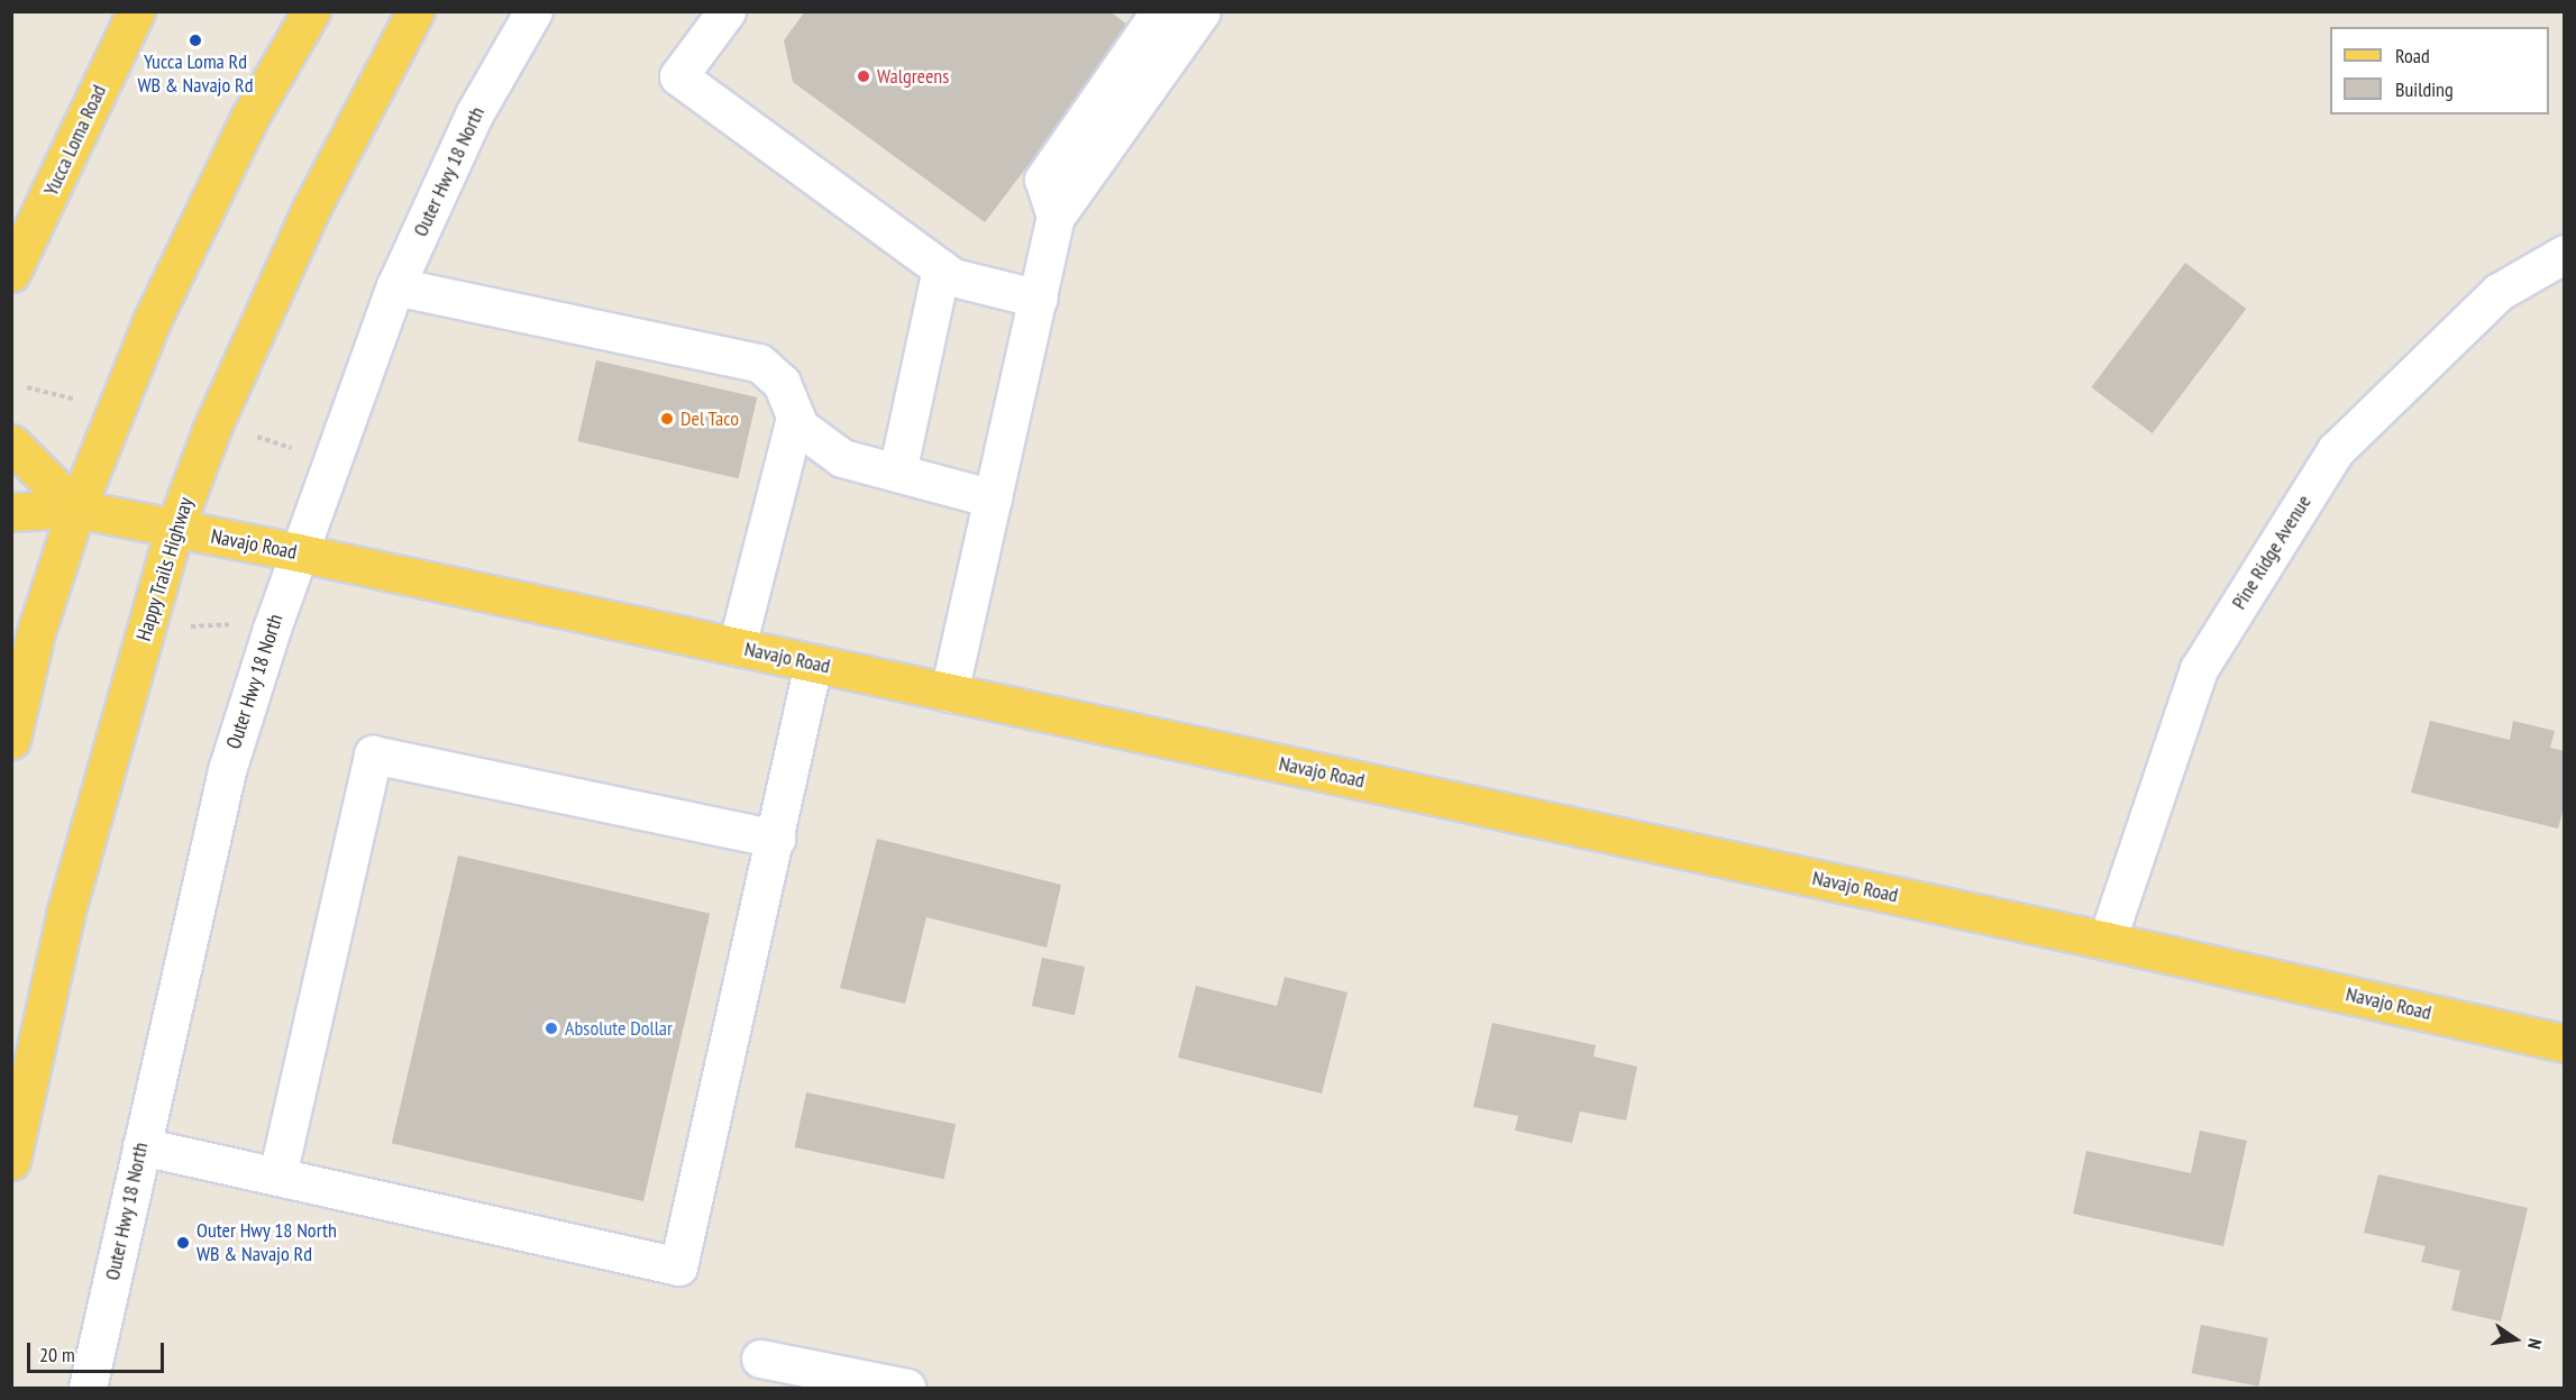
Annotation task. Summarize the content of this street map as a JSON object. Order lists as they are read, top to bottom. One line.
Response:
{"streets":{"main road":["Yucca Loma Road","Navajo Road","Happy Trails Highway"],"street":["Outer Hwy 18 North","Pine Ridge Avenue"]},"crossings":[["Outer Hwy 18 North","Navajo Road"],["Navajo Road","Pine Ridge Avenue"],["Navajo Road","Happy Trails Highway"]],"places":["Yucca Loma Rd WB & Navajo Rd","Walgreens","Del Taco","Absolute Dollar","Outer Hwy 18 North WB & Navajo Rd"],"legend":["Road","Building"],"scale_bar":"20 m","north":"right"}
